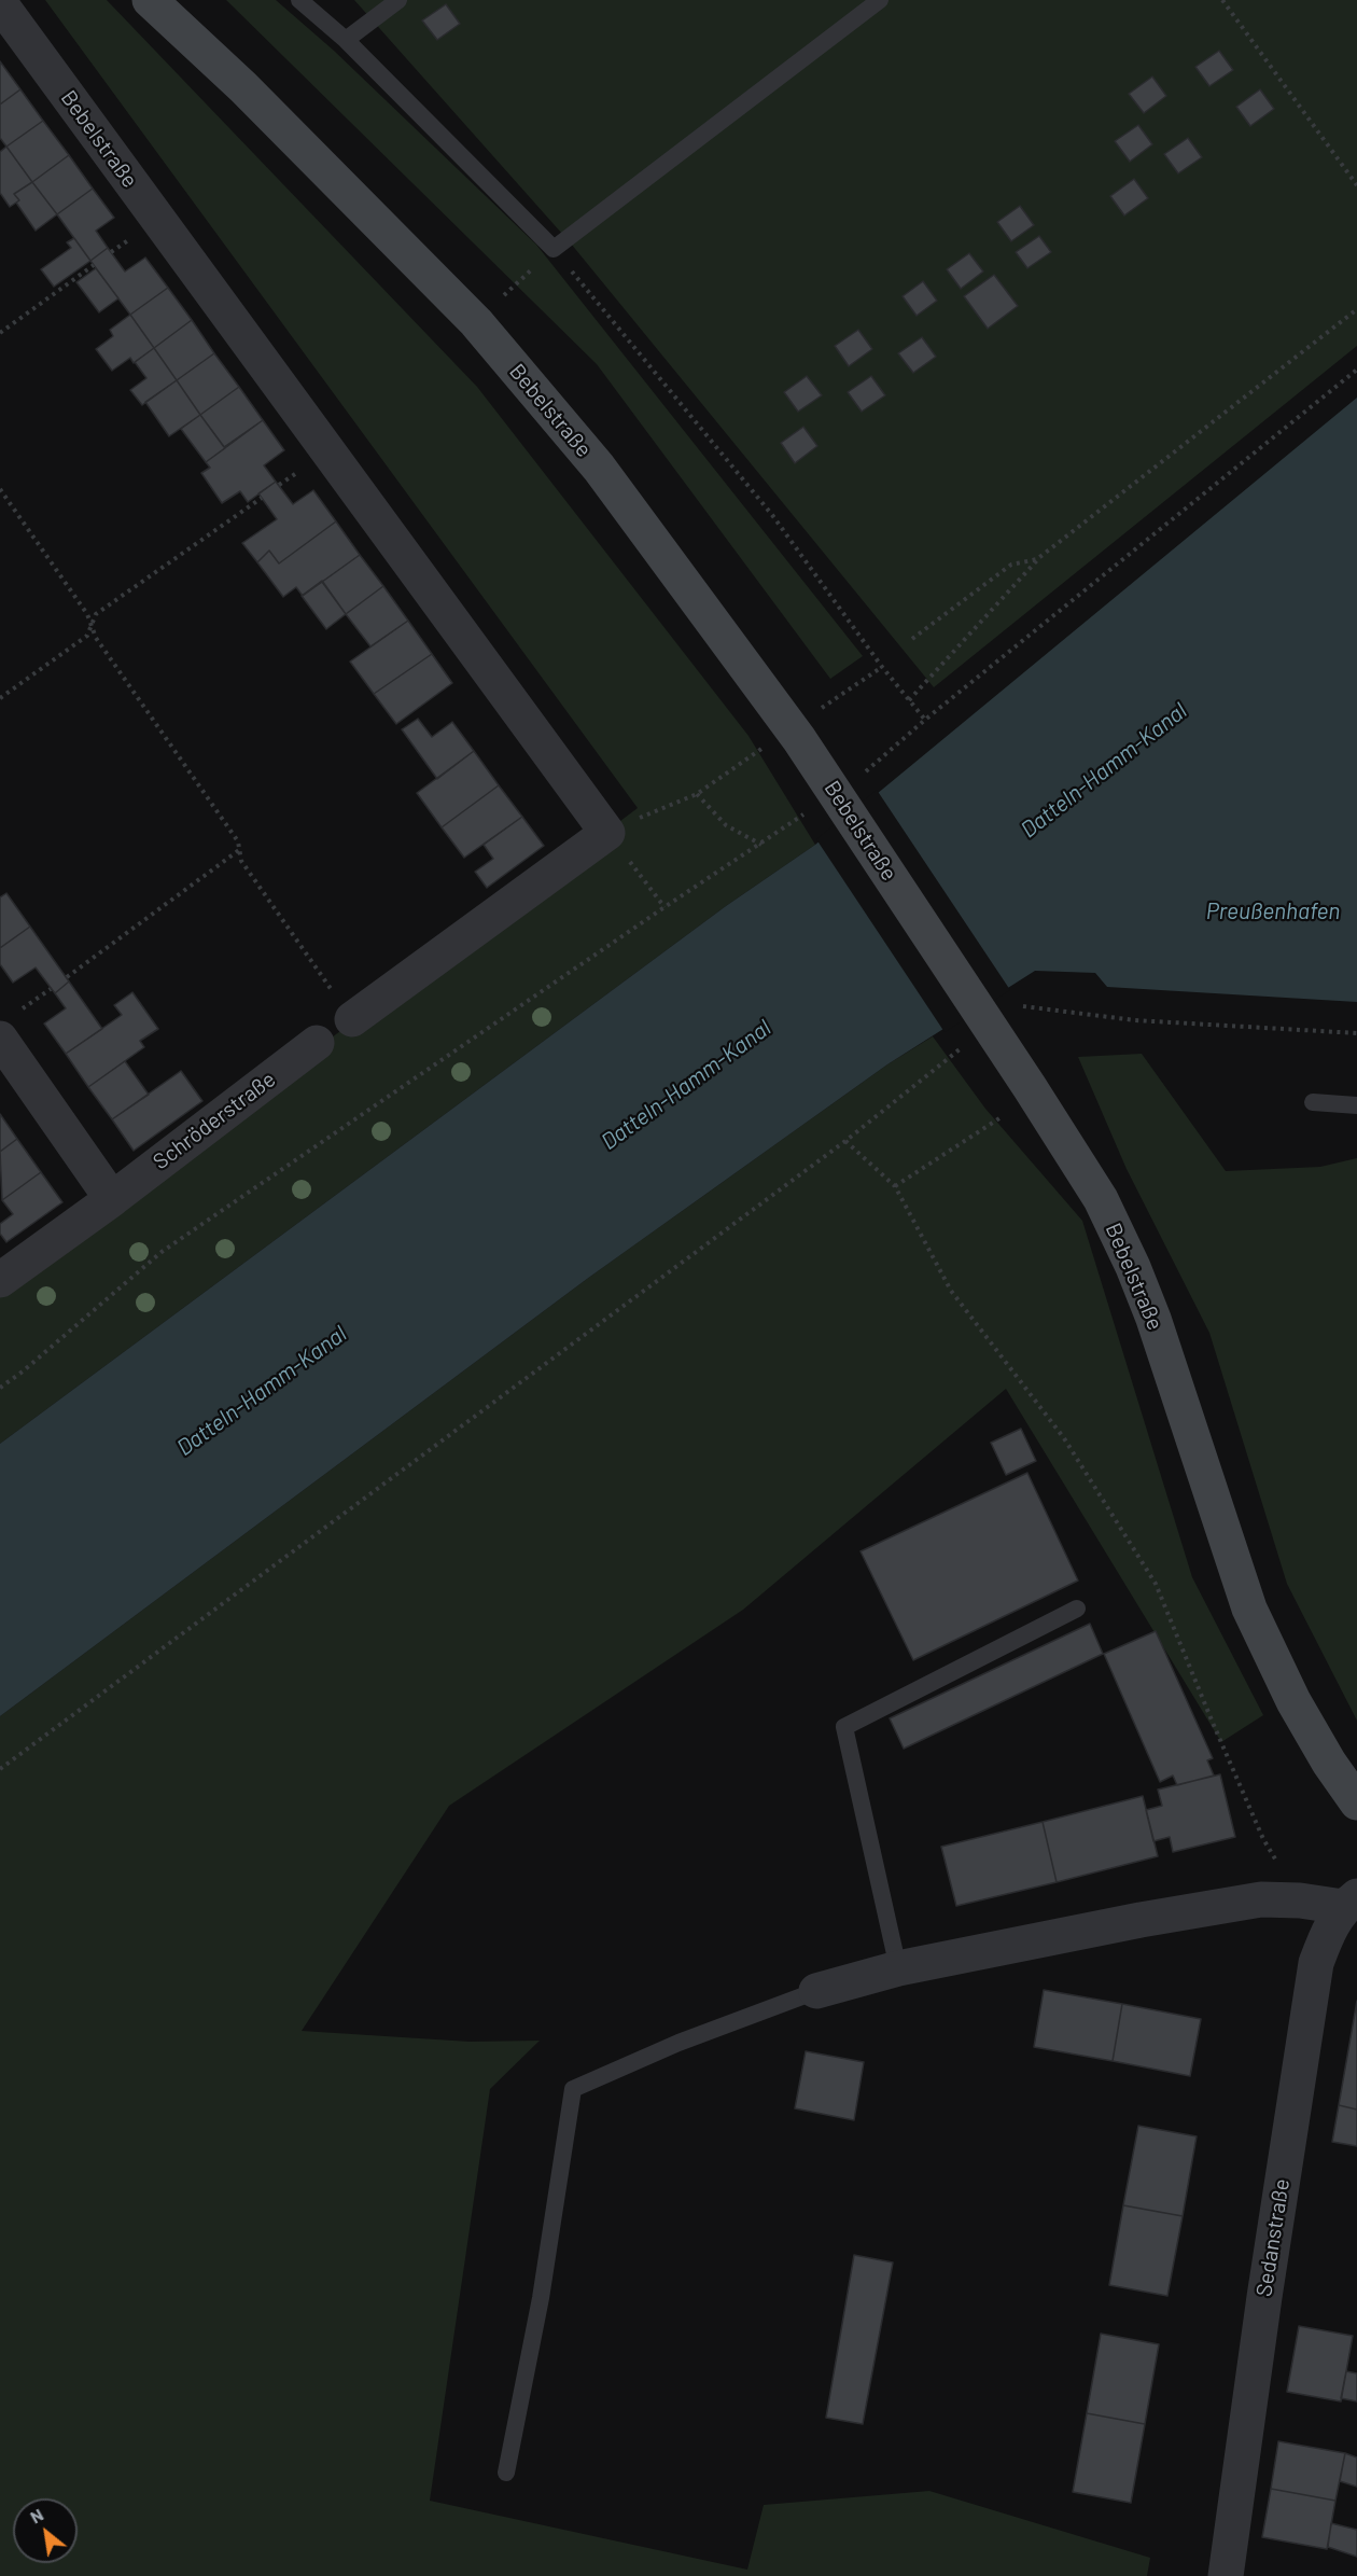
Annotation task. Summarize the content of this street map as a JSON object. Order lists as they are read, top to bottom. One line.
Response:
{"streets":{"main road":["Bebelstraße"],"street":["Schröderstraße","Sedanstraße"]},"water":["Datteln-Hamm-Kanal","Preußenhafen"],"north":"top left"}
